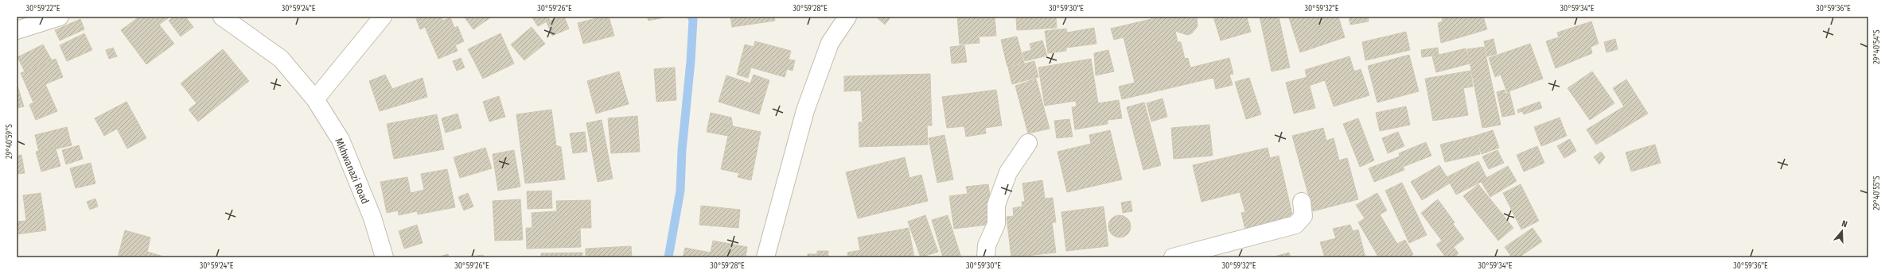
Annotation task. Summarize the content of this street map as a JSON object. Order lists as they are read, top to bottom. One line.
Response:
{"streets":{"street":["Mkhwanazi Road"]},"north":"top","coordinates":["30°59'22\"E","30°59'24\"E","30°59'26\"E","30°59'28\"E","30°59'30\"E","30°59'32\"E","30°59'34\"E","30°59'36\"E","29°40'54\"S","29°40'59\"S","29°40'55\"S"]}
